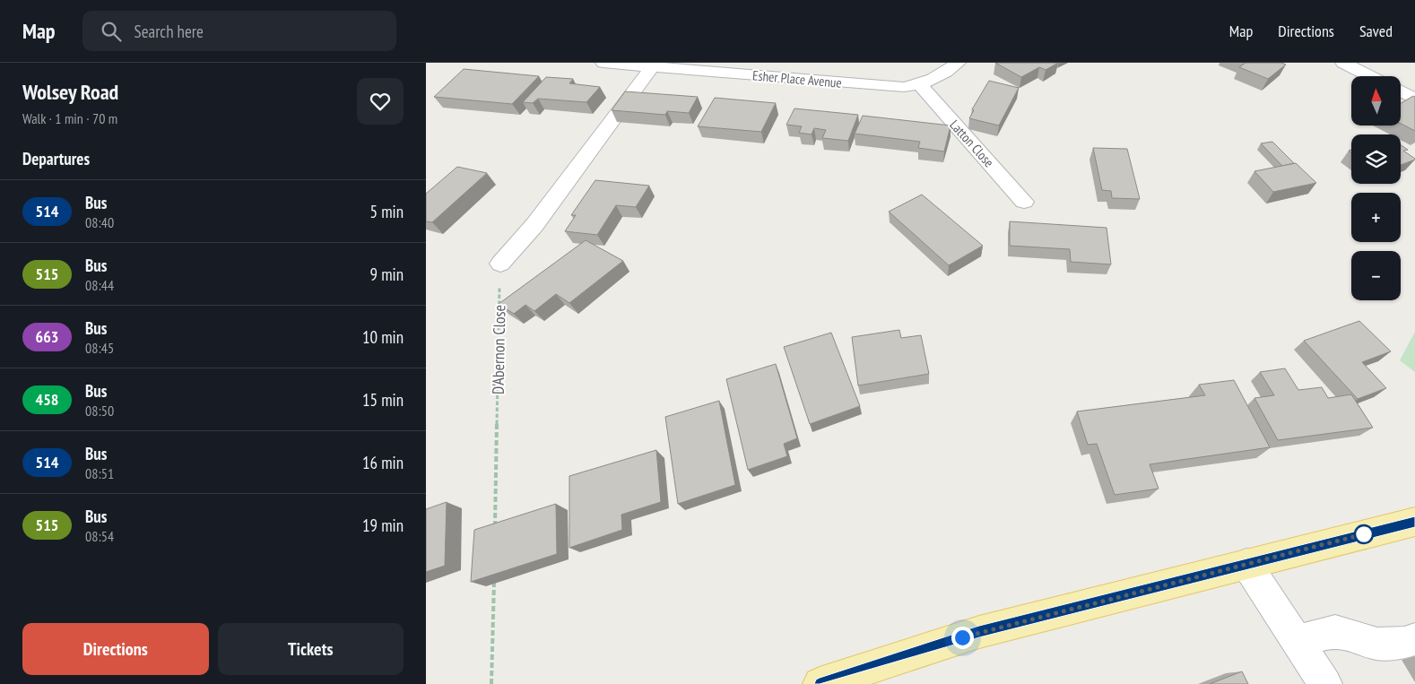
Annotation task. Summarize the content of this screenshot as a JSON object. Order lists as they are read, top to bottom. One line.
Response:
{"streets":{"street":["Esher Place Avenue","Latton Close"],"path":["D'Abernon Close"]},"crossings":[["Esher Place Avenue","Latton Close"]],"lines":["bus line 514"],"north":"top","page":{"header":"Map","search":"Search here","nav":["Map","Directions","Saved"],"heading":[["Wolsey Road","Walk · 1 min · 70 m"],"Departures"],"map_buttons":["+","−"],"list":[{"mark":"514","name":"Bus","note":"08:40","value":"5 min"},{"mark":"515","name":"Bus","note":"08:44","value":"9 min"},{"mark":"663","name":"Bus","note":"08:45","value":"10 min"},{"mark":"458","name":"Bus","note":"08:50","value":"15 min"},{"mark":"514","name":"Bus","note":"08:51","value":"16 min"},{"mark":"515","name":"Bus","note":"08:54","value":"19 min"}],"buttons":["Directions","Tickets"]}}
